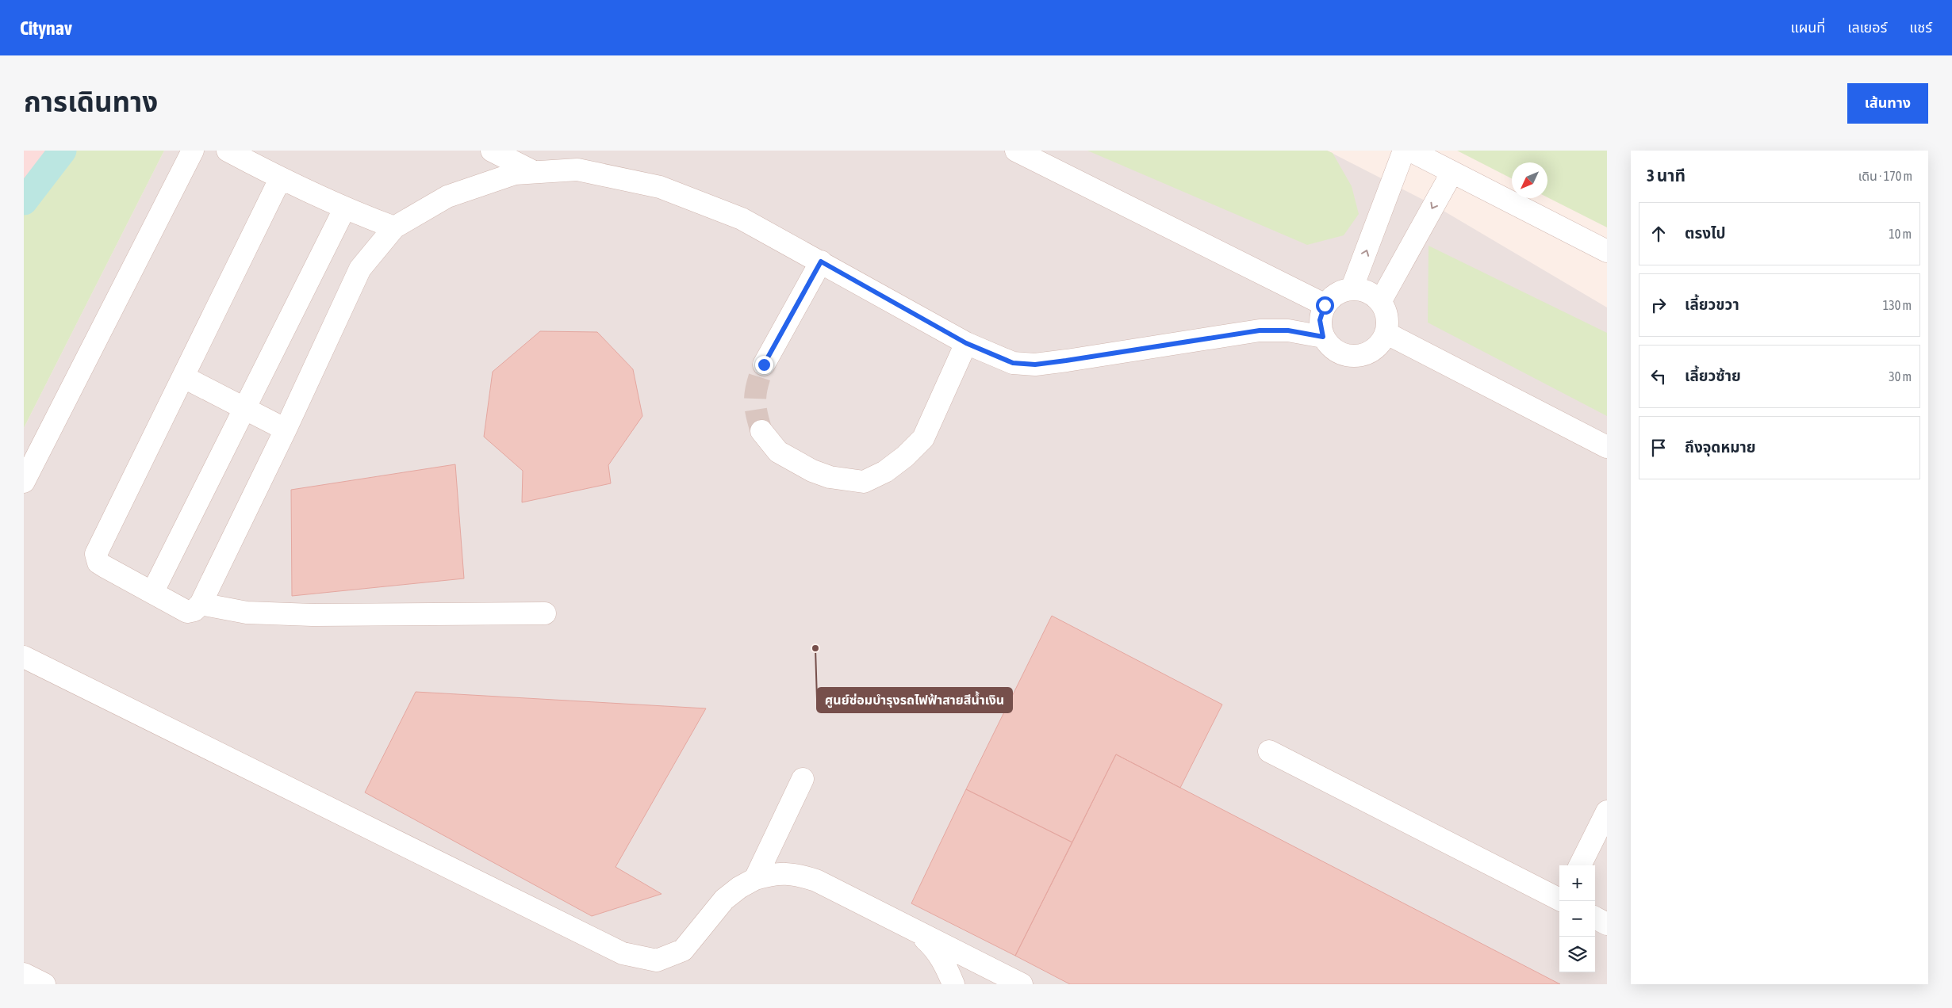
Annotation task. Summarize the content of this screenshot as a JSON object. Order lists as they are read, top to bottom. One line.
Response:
{"places":["ศูนย์ซ่อมบำรุงรถไฟฟ้าสายสีน้ำเงิน"],"north":"bottom left","page":{"header":"Citynav","nav":["แผนที่","เลเยอร์","แชร์"],"title":"การเดินทาง","buttons":"เส้นทาง","heading":["3 นาที","เดิน · 170 m"],"list":[["ตรงไป","10 m"],["เลี้ยวขวา","130 m"],["เลี้ยวซ้าย","30 m"],"ถึงจุดหมาย"],"map_buttons":["+","−"]}}
